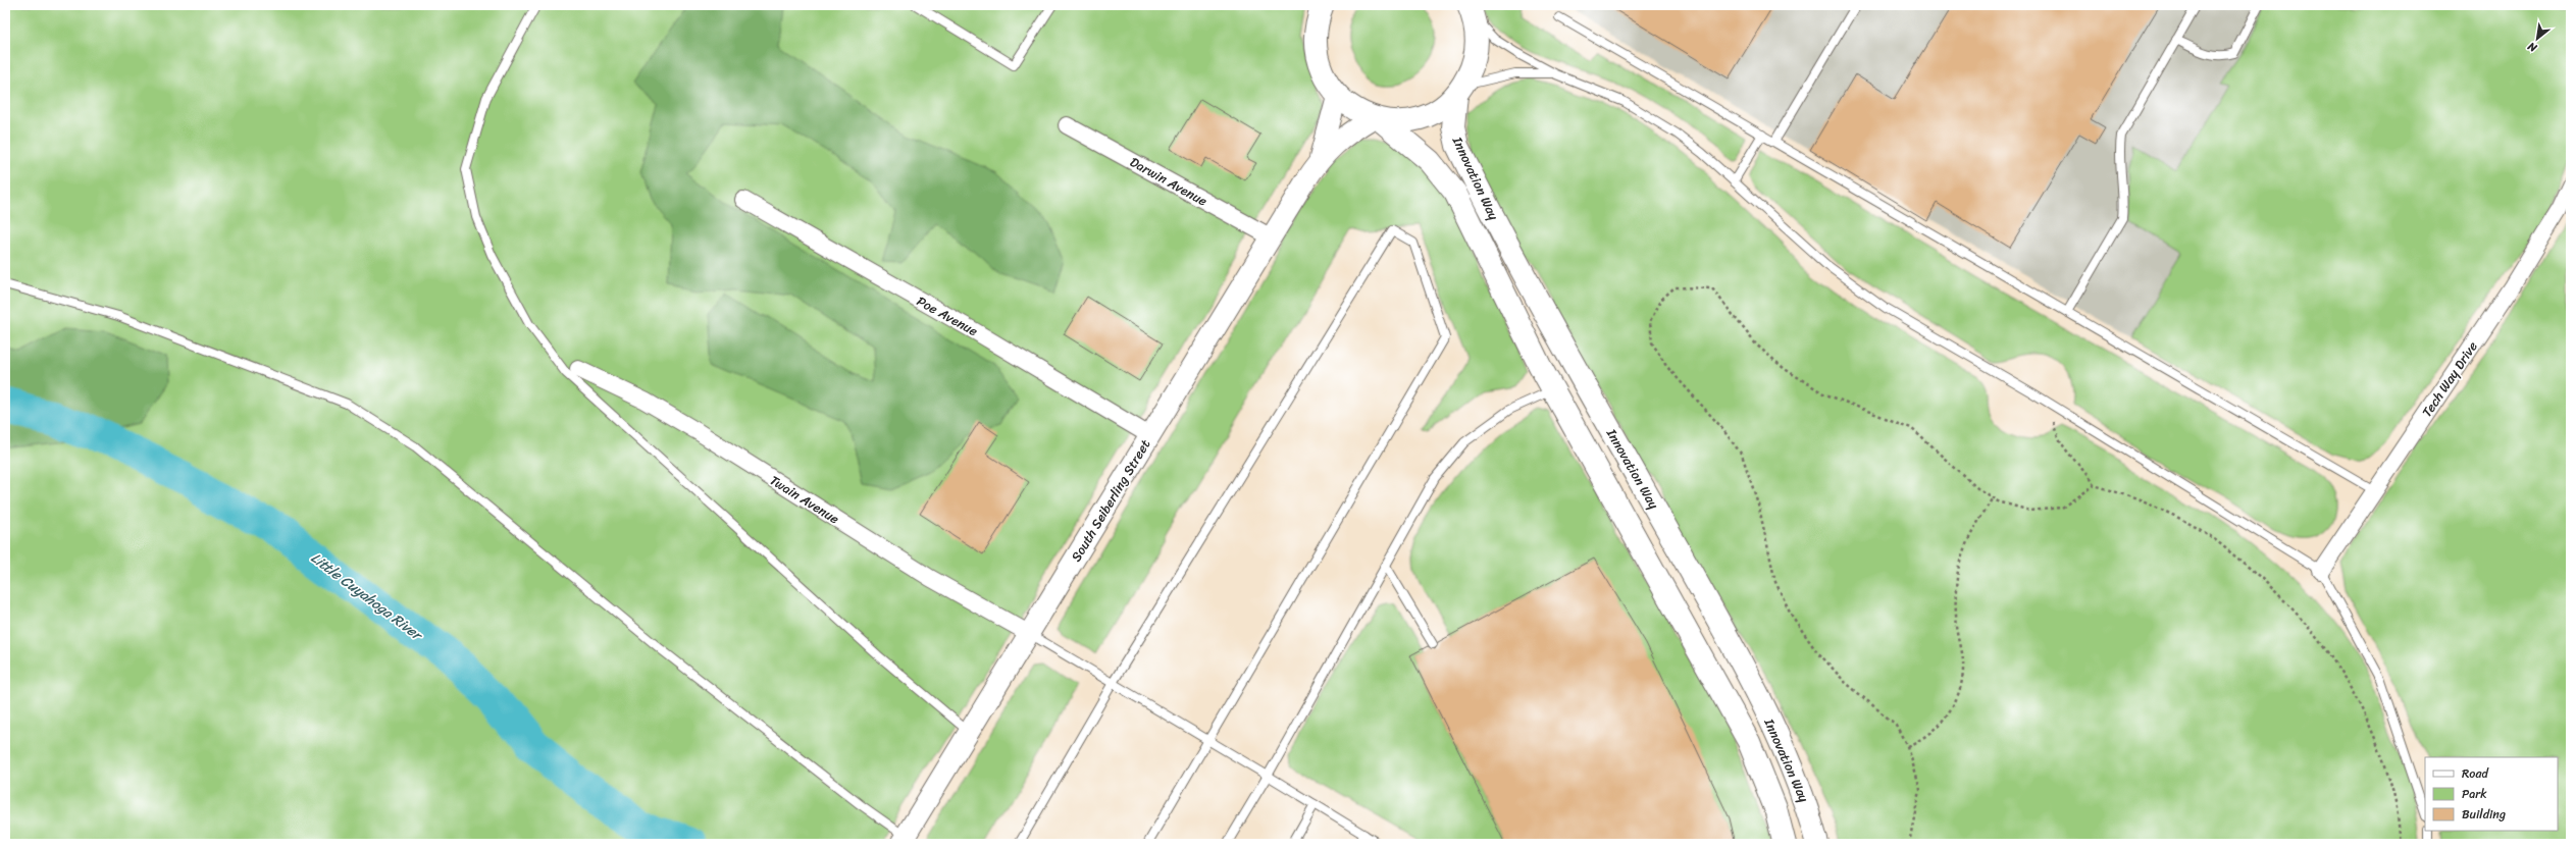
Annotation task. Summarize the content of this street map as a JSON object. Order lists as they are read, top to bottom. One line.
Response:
{"streets":{"main road":["Innovation Way"],"street":["Darwin Avenue","Poe Avenue","Tech Way Drive","Twain Avenue","South Seiberling Street"]},"crossings":[["Innovation Way","South Seiberling Street"],["Darwin Avenue","South Seiberling Street"],["Poe Avenue","South Seiberling Street"],["Twain Avenue","South Seiberling Street"]],"water":["Little Cuyahoga River"],"legend":["Road","Park","Building"],"north":"bottom left"}
